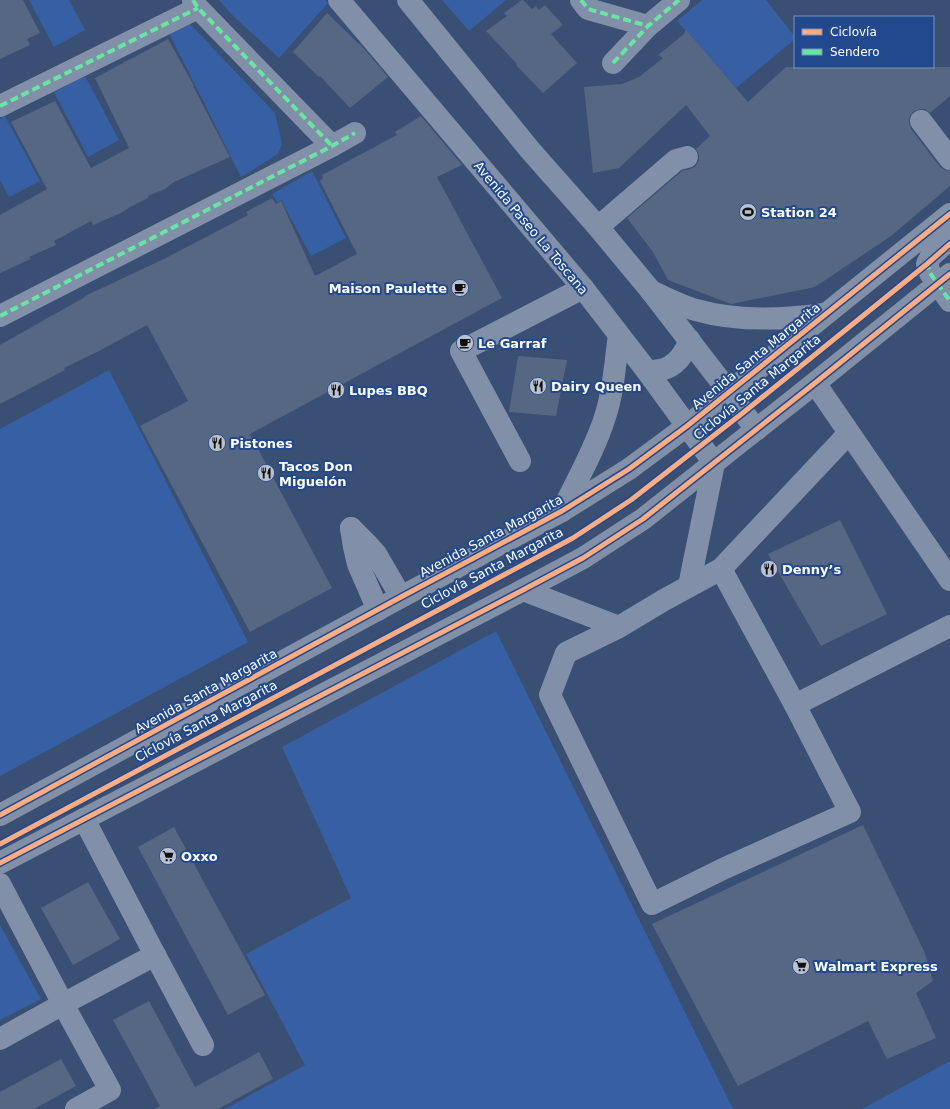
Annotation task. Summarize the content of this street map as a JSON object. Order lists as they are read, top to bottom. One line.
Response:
{"streets":{"main road":["Avenida Santa Margarita"],"street":["Avenida Paseo La Toscana"],"cycle path":["Ciclovía Santa Margarita"]},"crossings":[["Avenida Paseo La Toscana","Avenida Santa Margarita"]],"places":{"sports":["Station 24"],"cafe":["Maison Paulette","Le Garraf"],"restaurant":["Dairy Queen","Lupes BBQ","Pistones","Tacos Don Miguelón","Denny’s"],"supermarket":["Oxxo","Walmart Express"]},"legend":["Ciclovía","Sendero"]}
